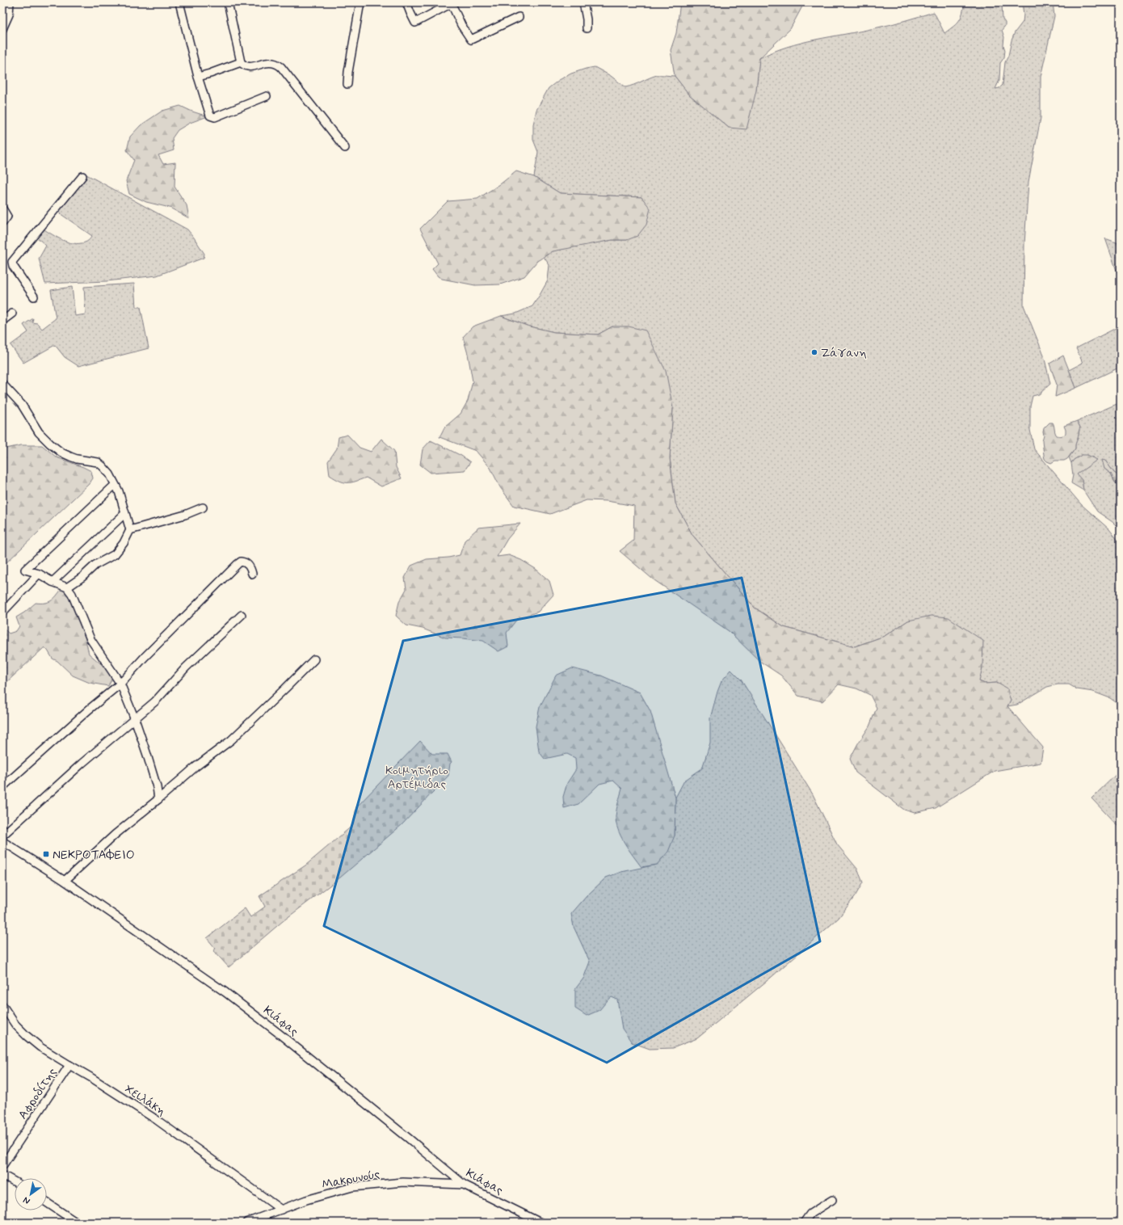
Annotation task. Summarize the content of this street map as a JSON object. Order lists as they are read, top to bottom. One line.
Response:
{"streets":{"street":["Κιάφας","Αφροδίτης","Χειλάκη","Μακρυνούς"]},"crossings":[["Κιάφας","Μακρυνούς"],["Αφροδίτης","Χειλάκη"],["Χειλάκη","Μακρυνούς"]],"parks":["Κοιμητήριο Αρτέμιδας"],"places":{"other":["Ζάγανη"],"transit":["ΝΕΚΡΟΤΑΦΕΙΟ"]},"north":"bottom left"}
